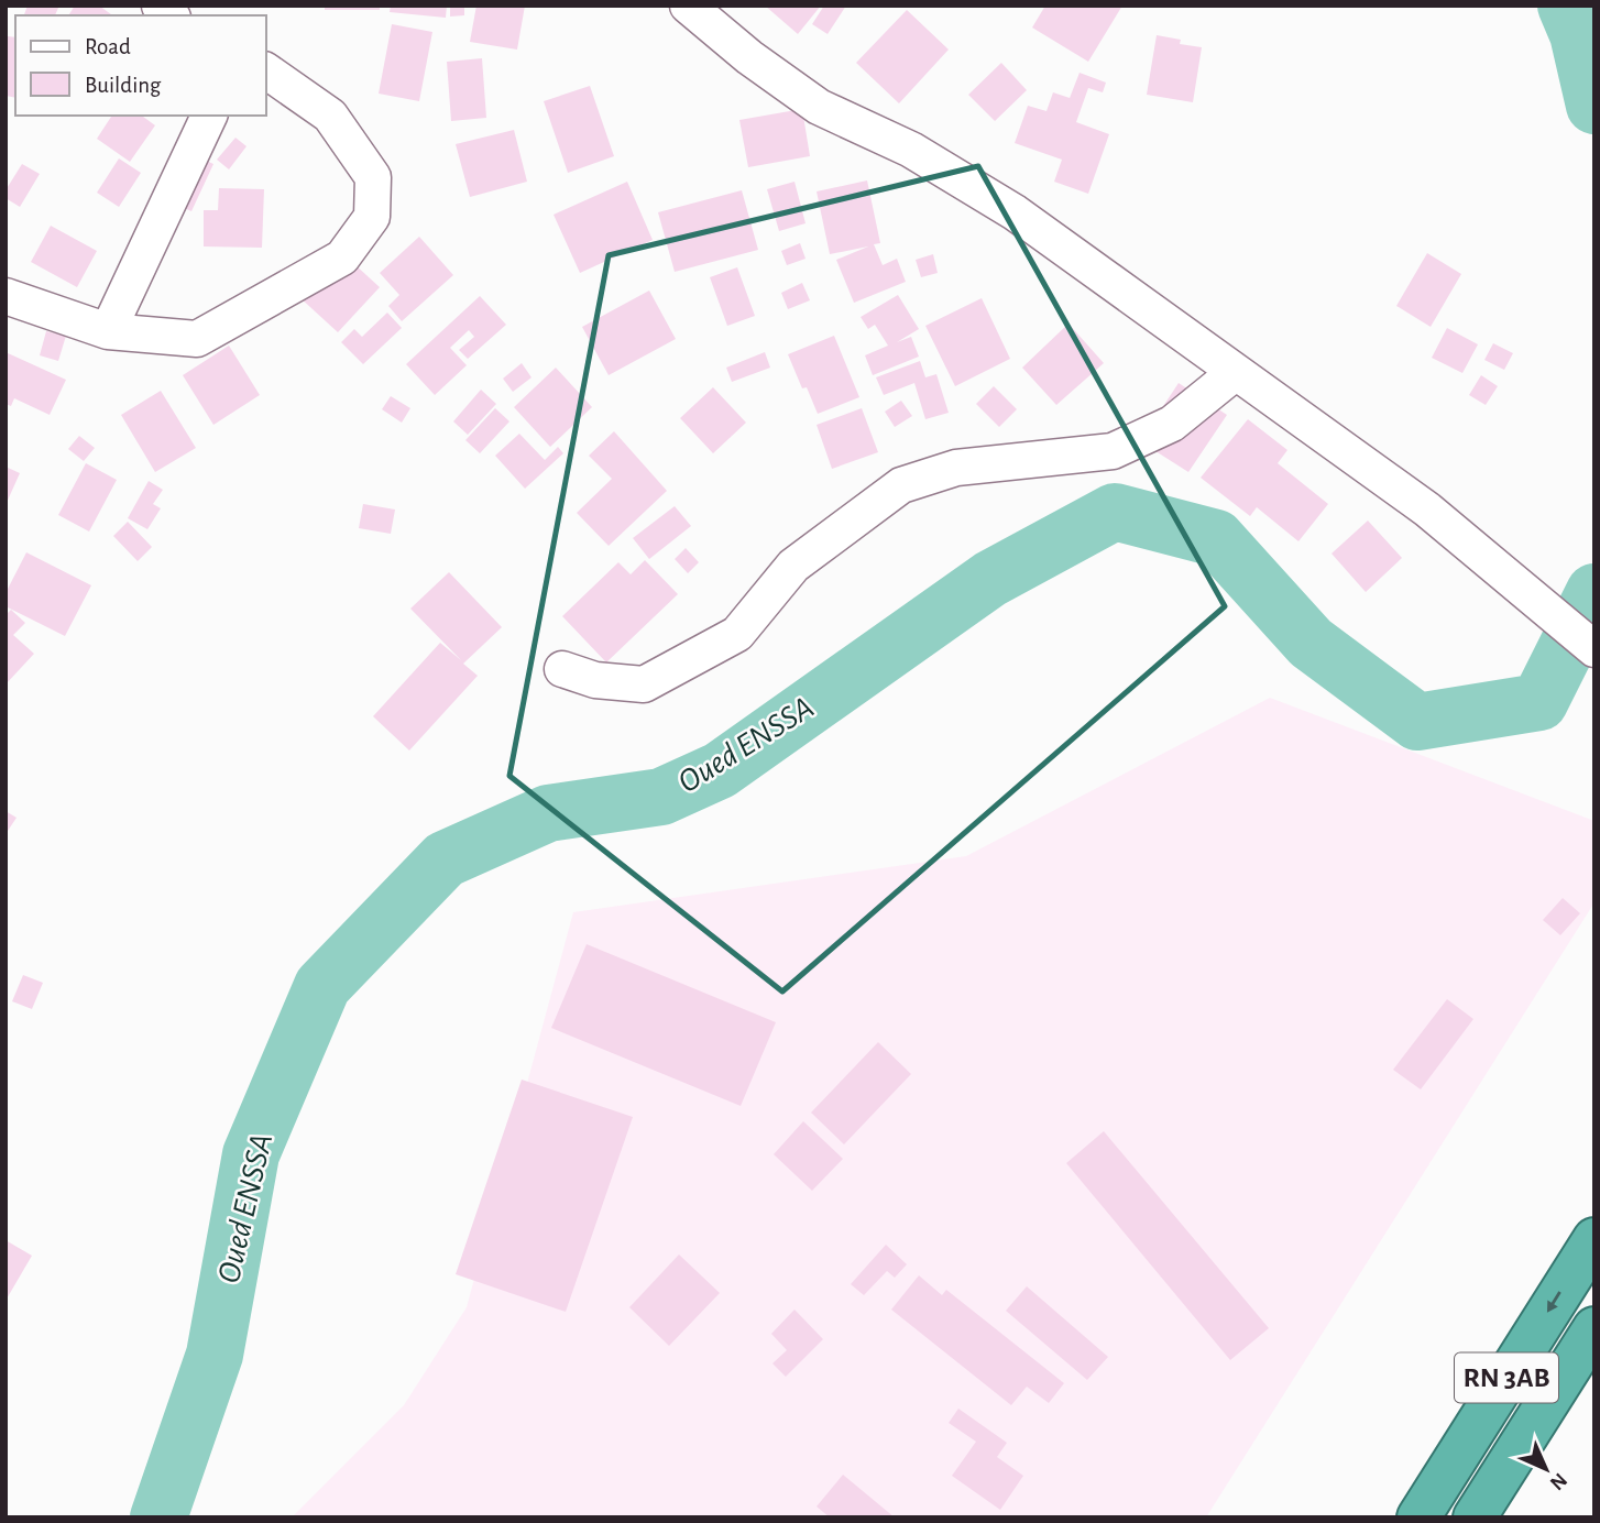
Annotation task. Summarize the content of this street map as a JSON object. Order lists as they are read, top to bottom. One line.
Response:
{"streets":{"highway":["RN 3AB"]},"water":["Oued ENSSA"],"legend":["Road","Building"],"north":"bottom right"}
